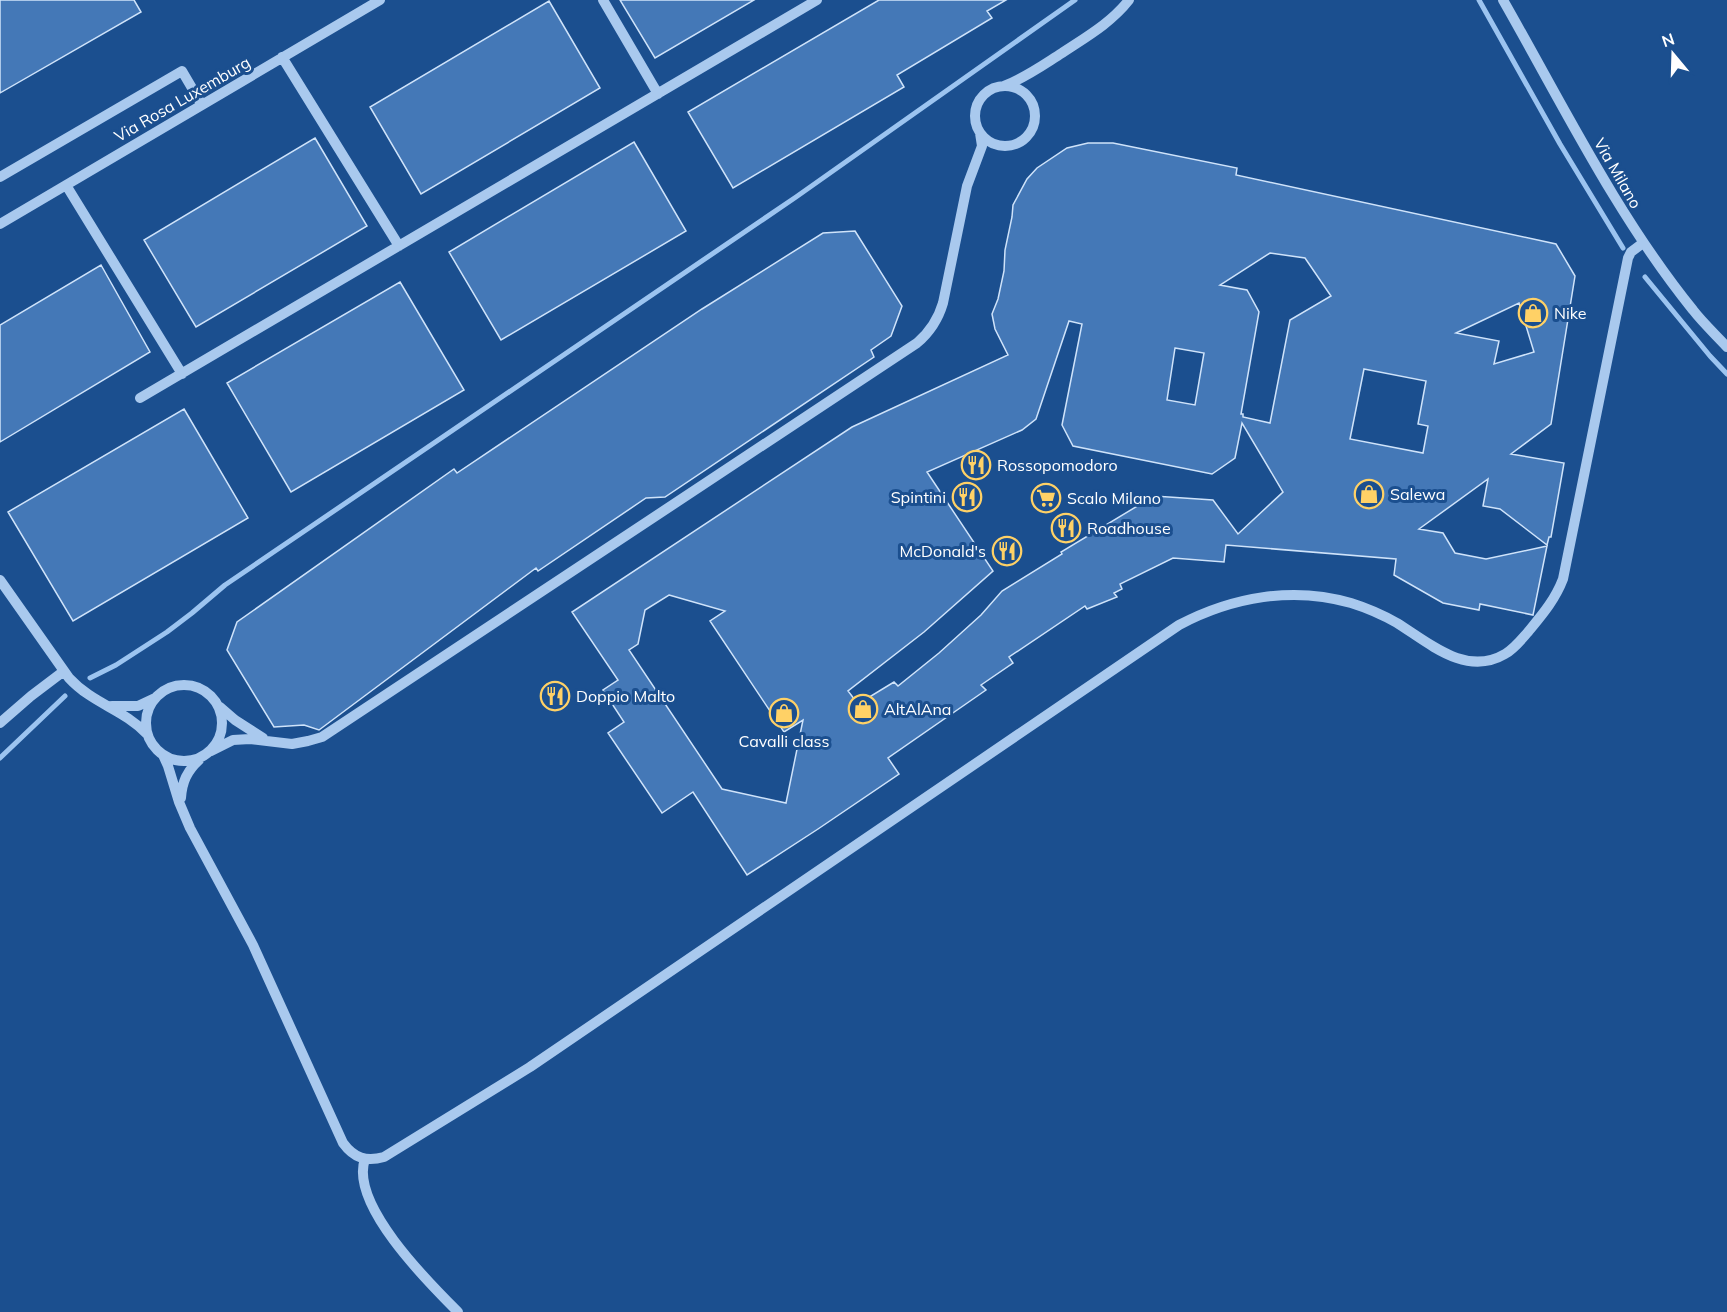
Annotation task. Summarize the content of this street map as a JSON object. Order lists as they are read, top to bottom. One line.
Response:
{"streets":{"street":["Via Rosa Luxemburg","Via Milano"]},"places":{"shop":["Nike","Salewa","AltAlAna","Cavalli class"],"restaurant":["Rossopomodoro","Spintini","Roadhouse","McDonald's","Doppio Malto"],"supermarket":["Scalo Milano"]},"north":"top"}
